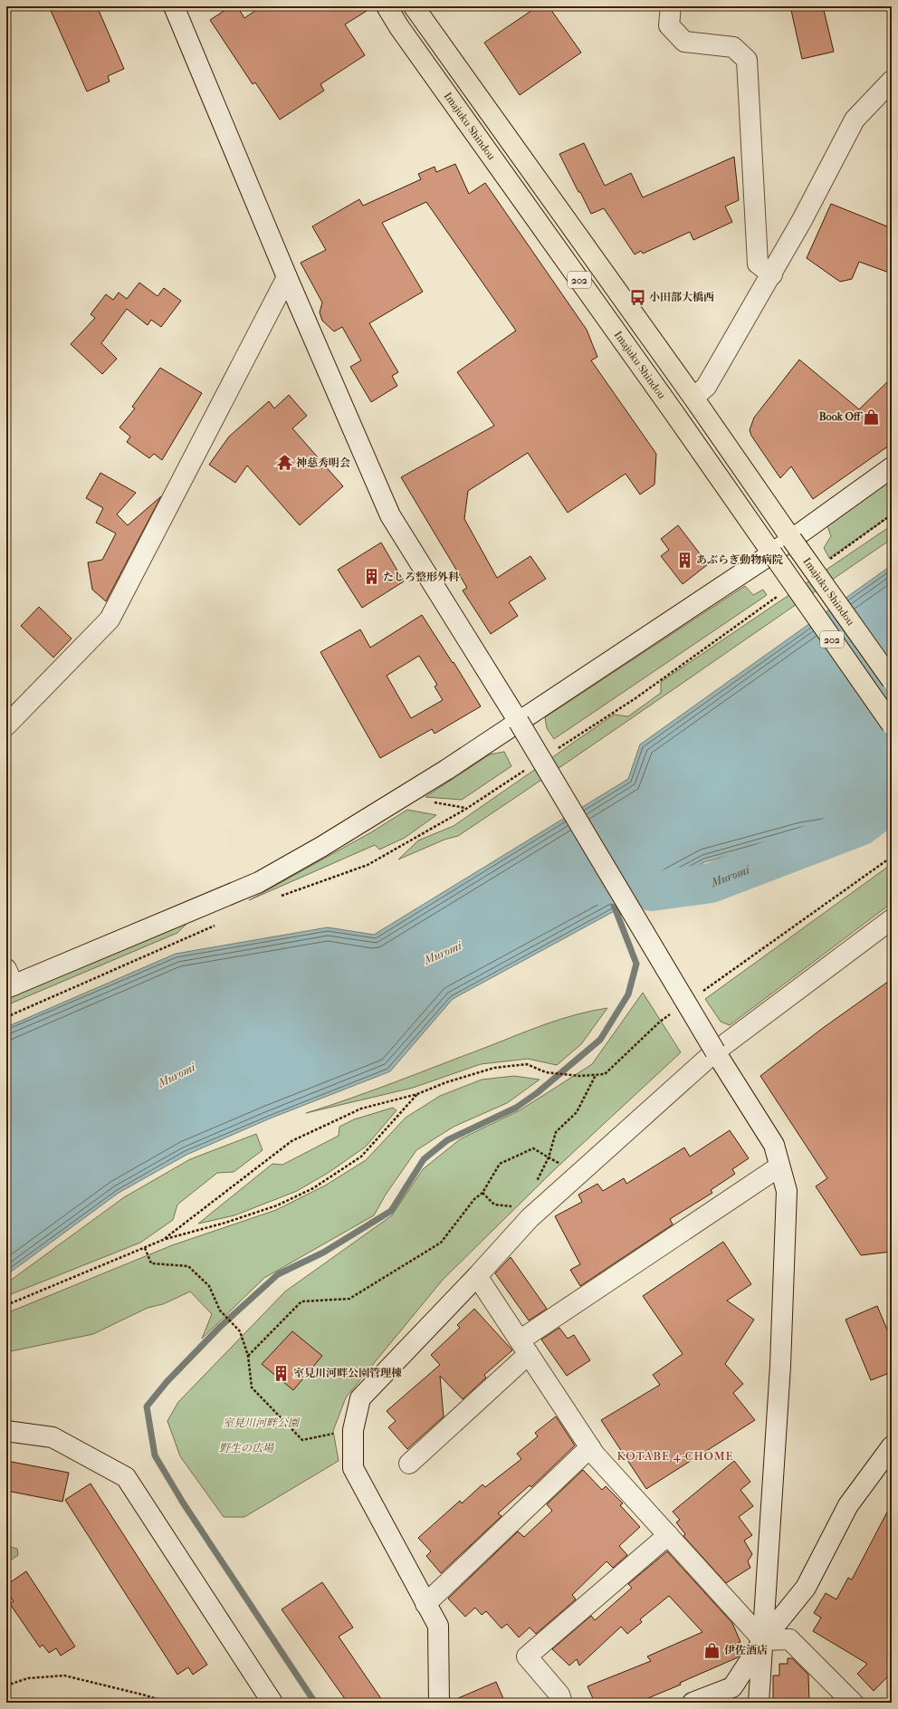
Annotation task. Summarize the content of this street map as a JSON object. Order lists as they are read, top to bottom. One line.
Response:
{"streets":{"highway":["Imajuku Shindou","202"]},"districts":["KOTABE 4-CHOME"],"water":["Muromi"],"parks":["室見川河畔公園","野生の広場"],"places":{"bus stop":["小田部大橋西"],"shop":["Book Off","伊佐酒店"],"temple":["神慈秀明会"],"building":["あぶらぎ動物病院","たしろ整形外科","室見川河畔公園管理棟"]}}
